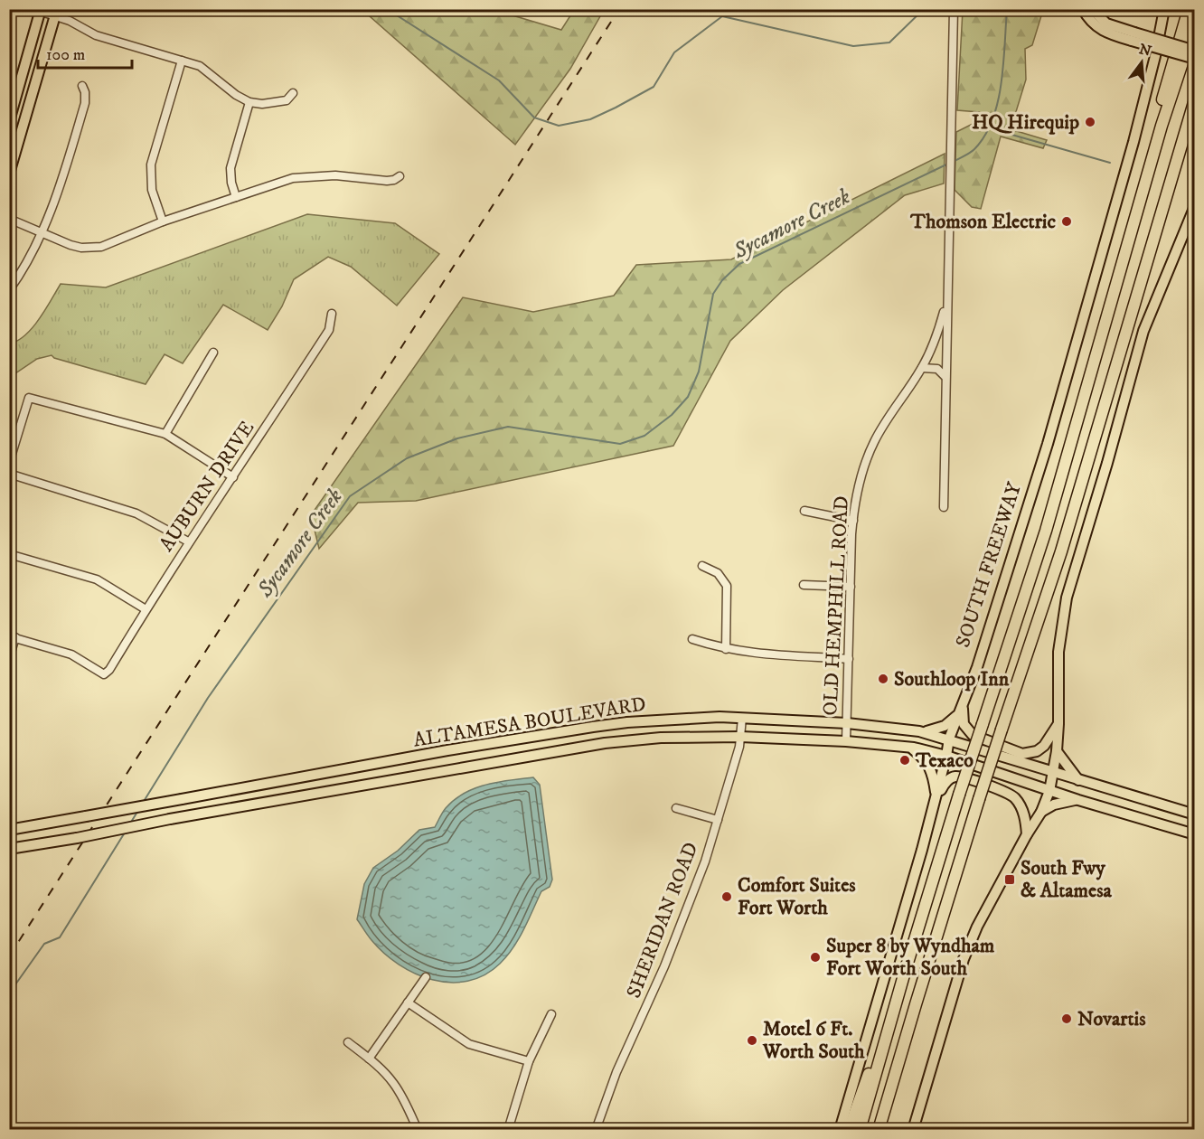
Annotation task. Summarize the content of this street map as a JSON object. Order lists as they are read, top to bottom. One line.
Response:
{"streets":{"main road":["SOUTH FREEWAY","ALTAMESA BOULEVARD"],"street":["AUBURN DRIVE","OLD HEMPHILL ROAD","SHERIDAN ROAD"]},"crossings":[["SOUTH FREEWAY","ALTAMESA BOULEVARD"],["OLD HEMPHILL ROAD","ALTAMESA BOULEVARD"],["ALTAMESA BOULEVARD","SHERIDAN ROAD"]],"water":["Sycamore Creek"],"places":{"other":["HQ Hirequip","Thomson Electric","Southloop Inn","Texaco","Comfort Suites Fort Worth","Super 8 by Wyndham Fort Worth South","Novartis","Motel 6 Ft. Worth South"],"transit":["South Fwy & Altamesa"]},"scale_bar":"100 m","north":"top"}
